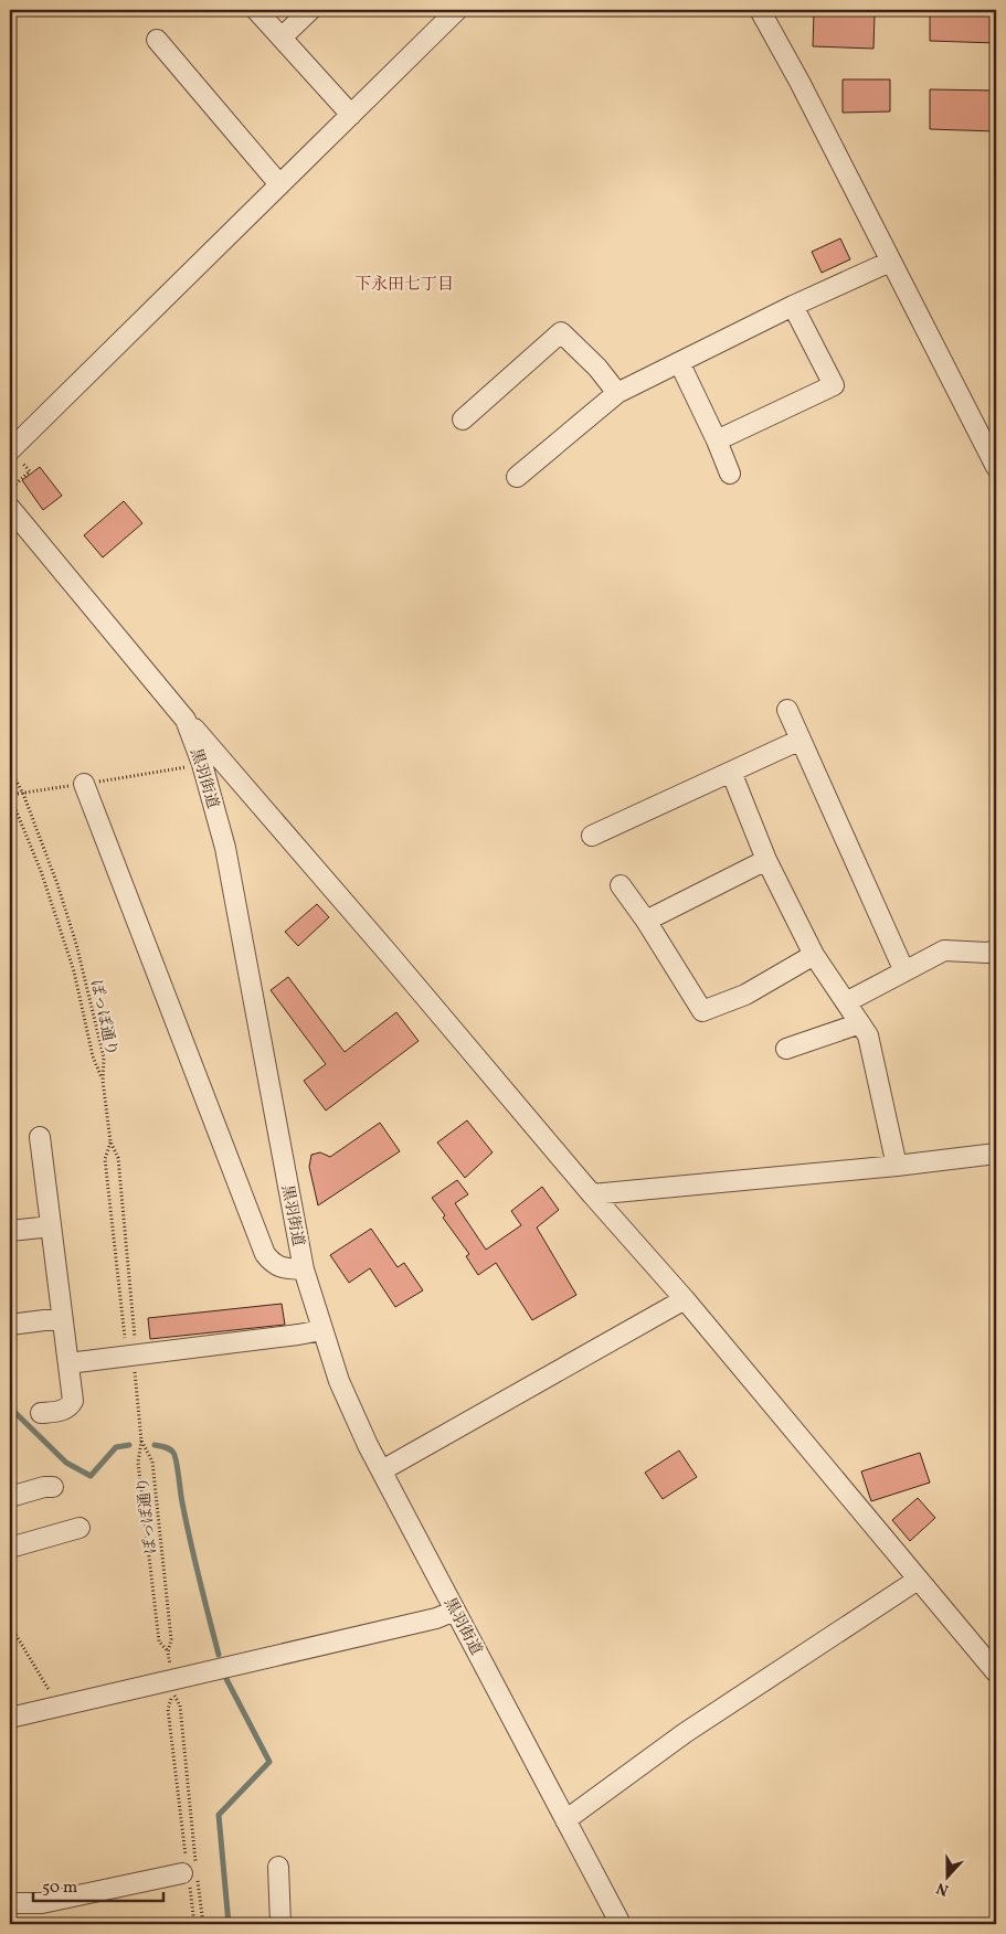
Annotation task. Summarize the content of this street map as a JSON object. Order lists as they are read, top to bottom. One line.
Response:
{"streets":{"street":["黒羽街道"],"path":["ぽっぽ通り"]},"districts":["下永田七丁目"],"scale_bar":"50 m","north":"bottom"}
